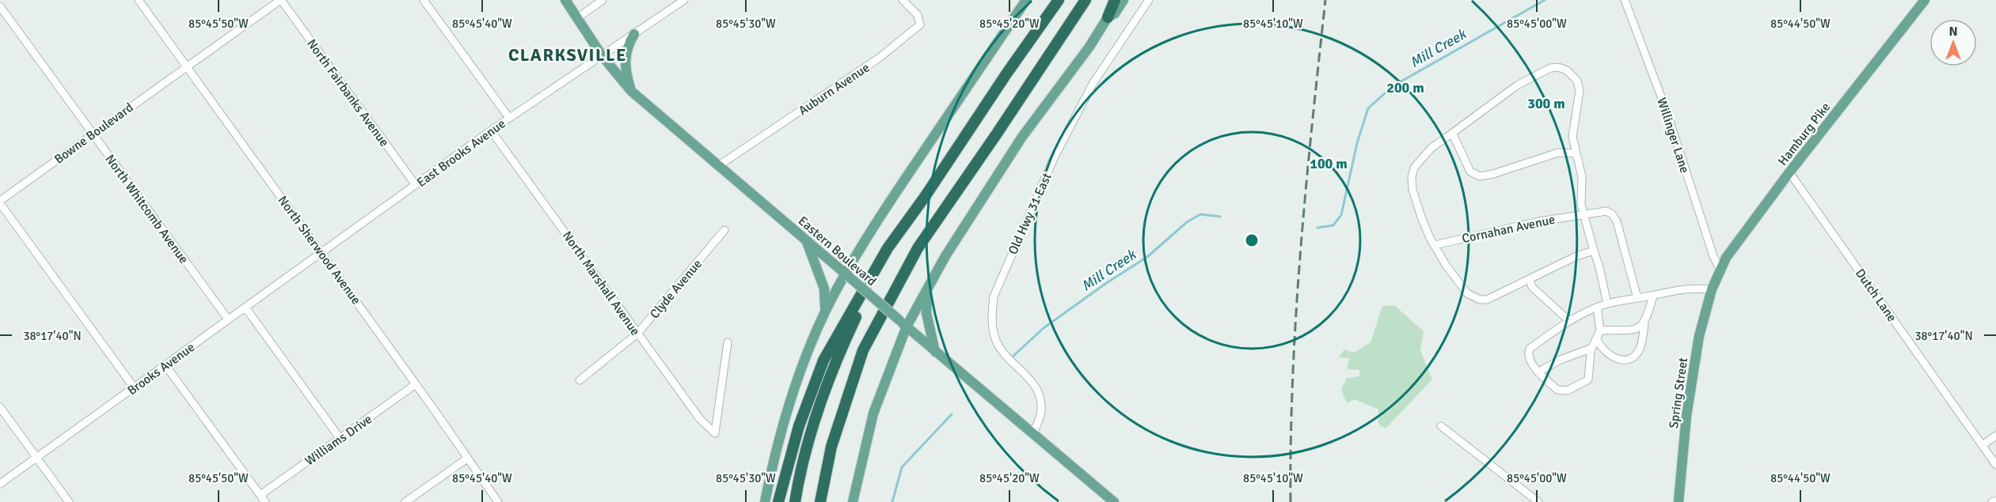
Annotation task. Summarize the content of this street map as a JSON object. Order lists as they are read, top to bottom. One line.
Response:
{"streets":{"main road":["Hamburg Pike","Eastern Boulevard","Spring Street"],"street":["Auburn Avenue","North Fairbanks Avenue","Bowne Boulevard","Willinger Lane","East Brooks Avenue","North Whitcomb Avenue","Old Hwy 31 East","Cornahan Avenue","North Sherwood Avenue","North Marshall Avenue","Clyde Avenue","Dutch Lane","Brooks Avenue","Williams Drive"]},"crossings":[["Auburn Avenue","Eastern Boulevard"],["North Fairbanks Avenue","Bowne Boulevard"],["North Fairbanks Avenue","East Brooks Avenue"],["Bowne Boulevard","North Whitcomb Avenue"],["Bowne Boulevard","North Sherwood Avenue"],["Hamburg Pike","Willinger Lane"],["Hamburg Pike","Dutch Lane"],["Hamburg Pike","Spring Street"],["East Brooks Avenue","North Sherwood Avenue"],["East Brooks Avenue","Eastern Boulevard"],["East Brooks Avenue","North Marshall Avenue"],["East Brooks Avenue","Brooks Avenue"],["North Whitcomb Avenue","Brooks Avenue"],["Old Hwy 31 East","Eastern Boulevard"],["North Sherwood Avenue","Brooks Avenue"],["North Sherwood Avenue","Williams Drive"],["North Marshall Avenue","Clyde Avenue"]],"districts":["CLARKSVILLE"],"water":["Mill Creek"],"north":"top","coordinates":["85°45'50\"W","85°45'40\"W","85°45'30\"W","85°45'20\"W","85°45'10\"W","85°45'00\"W","85°44'50\"W","38°17'40\"N"],"rings":["200 m","300 m","100 m"]}
